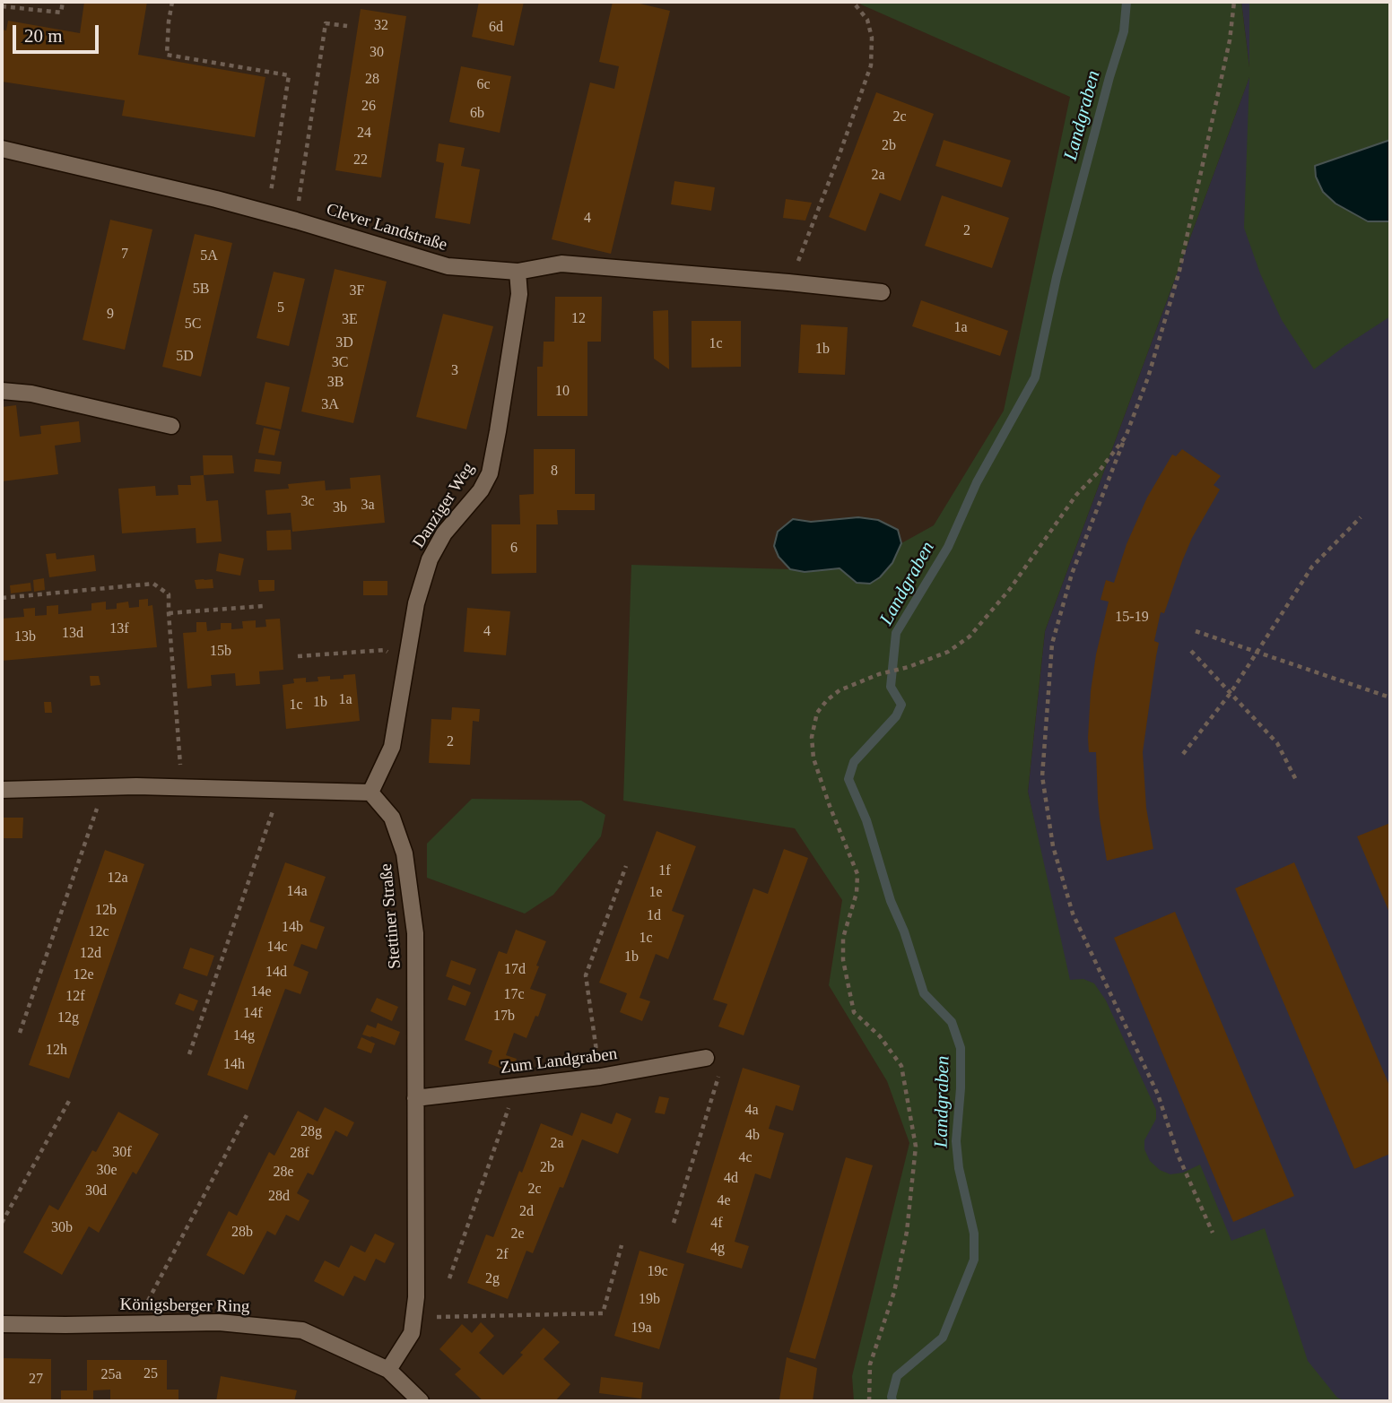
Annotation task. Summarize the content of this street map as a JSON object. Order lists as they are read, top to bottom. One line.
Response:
{"streets":{"street":["Clever Landstraße","Danziger Weg","Stettiner Straße","Zum Landgraben","Königsberger Ring"]},"crossings":[["Clever Landstraße","Danziger Weg"],["Danziger Weg","Stettiner Straße"],["Stettiner Straße","Zum Landgraben"],["Stettiner Straße","Königsberger Ring"]],"water":["Landgraben"],"house_numbers":["32","6d","30","28","6c","26","6b","2c","24","2b","22","2a","4","2","7","5A","5B","3F","5","9","12","3E","5C","1a","3D","1c","1b","5D","3C","3","3B","10","3A","8","3c","3a","3b","6","15-19","13f","4","13d","13b","15b","1a","1b","1c","2","1f","12a","14a","1e","12b","1d","14b","12c","1c","14c","12d","1b","17d","14d","12e","14e","17c","12f","14f","17b","12g","14g","12h","14h","4a","28g","4b","2a","30f","28f","4c","2b","30e","28e","4d","2c","30d","28d","4e","2d","4f","30b","28b","2e","4g","2f","19c","2g","19b","19a","25","25a","27"],"scale_bar":"20 m"}
